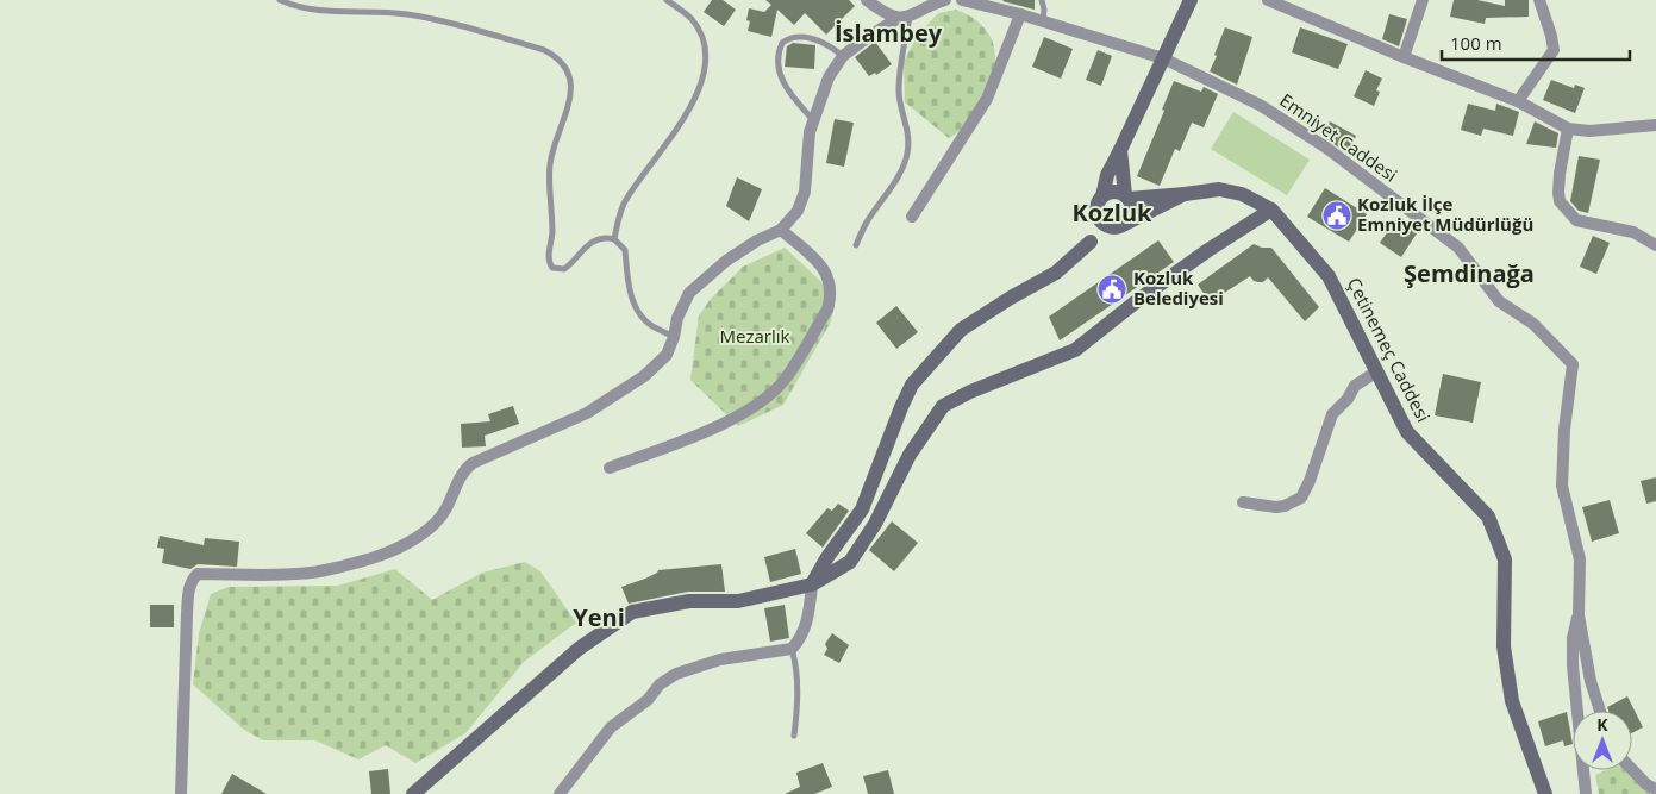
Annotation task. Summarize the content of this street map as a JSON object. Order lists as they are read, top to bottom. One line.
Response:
{"streets":{"street":["Emniyet Caddesi","Çetinemeç Caddesi"]},"districts":["İslambey","Kozluk","Şemdinağa","Yeni"],"parks":["Mezarlık"],"places":{"public building":["Kozluk İlçe Emniyet Müdürlüğü","Kozluk Belediyesi"]},"scale_bar":"100 m","north":"top"}
